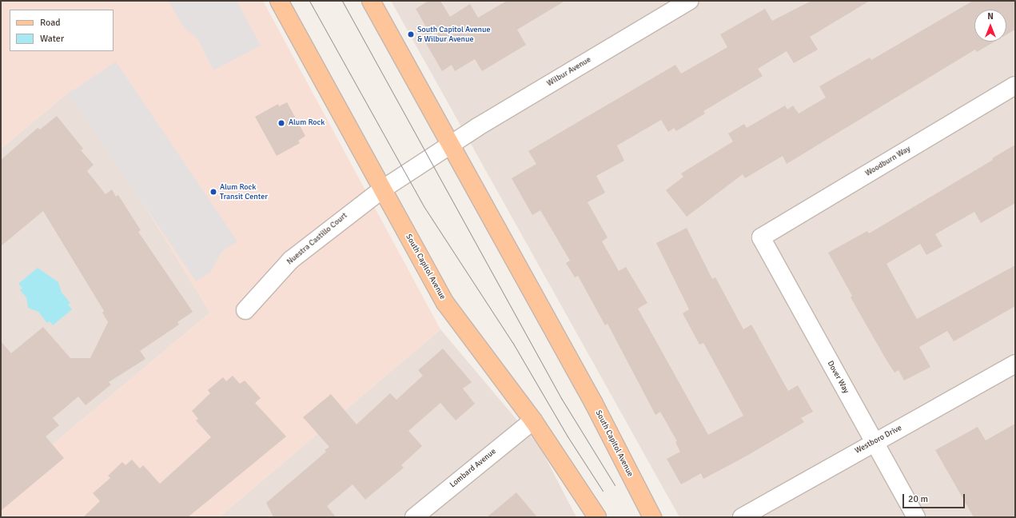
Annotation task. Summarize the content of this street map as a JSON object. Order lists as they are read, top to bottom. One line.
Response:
{"streets":{"main road":["South Capitol Avenue"],"street":["Wilbur Avenue","Woodburn Way","Nuestra Castillo Court","Dover Way","Westboro Drive","Lombard Avenue"]},"crossings":[["Wilbur Avenue","Nuestra Castillo Court"],["Wilbur Avenue","South Capitol Avenue"],["Woodburn Way","Dover Way"],["Nuestra Castillo Court","South Capitol Avenue"],["South Capitol Avenue","Lombard Avenue"],["Dover Way","Westboro Drive"]],"places":["South Capitol Avenue & Wilbur Avenue","Alum Rock","Alum Rock Transit Center"],"legend":["Road","Water"],"scale_bar":"20 m","north":"top"}
